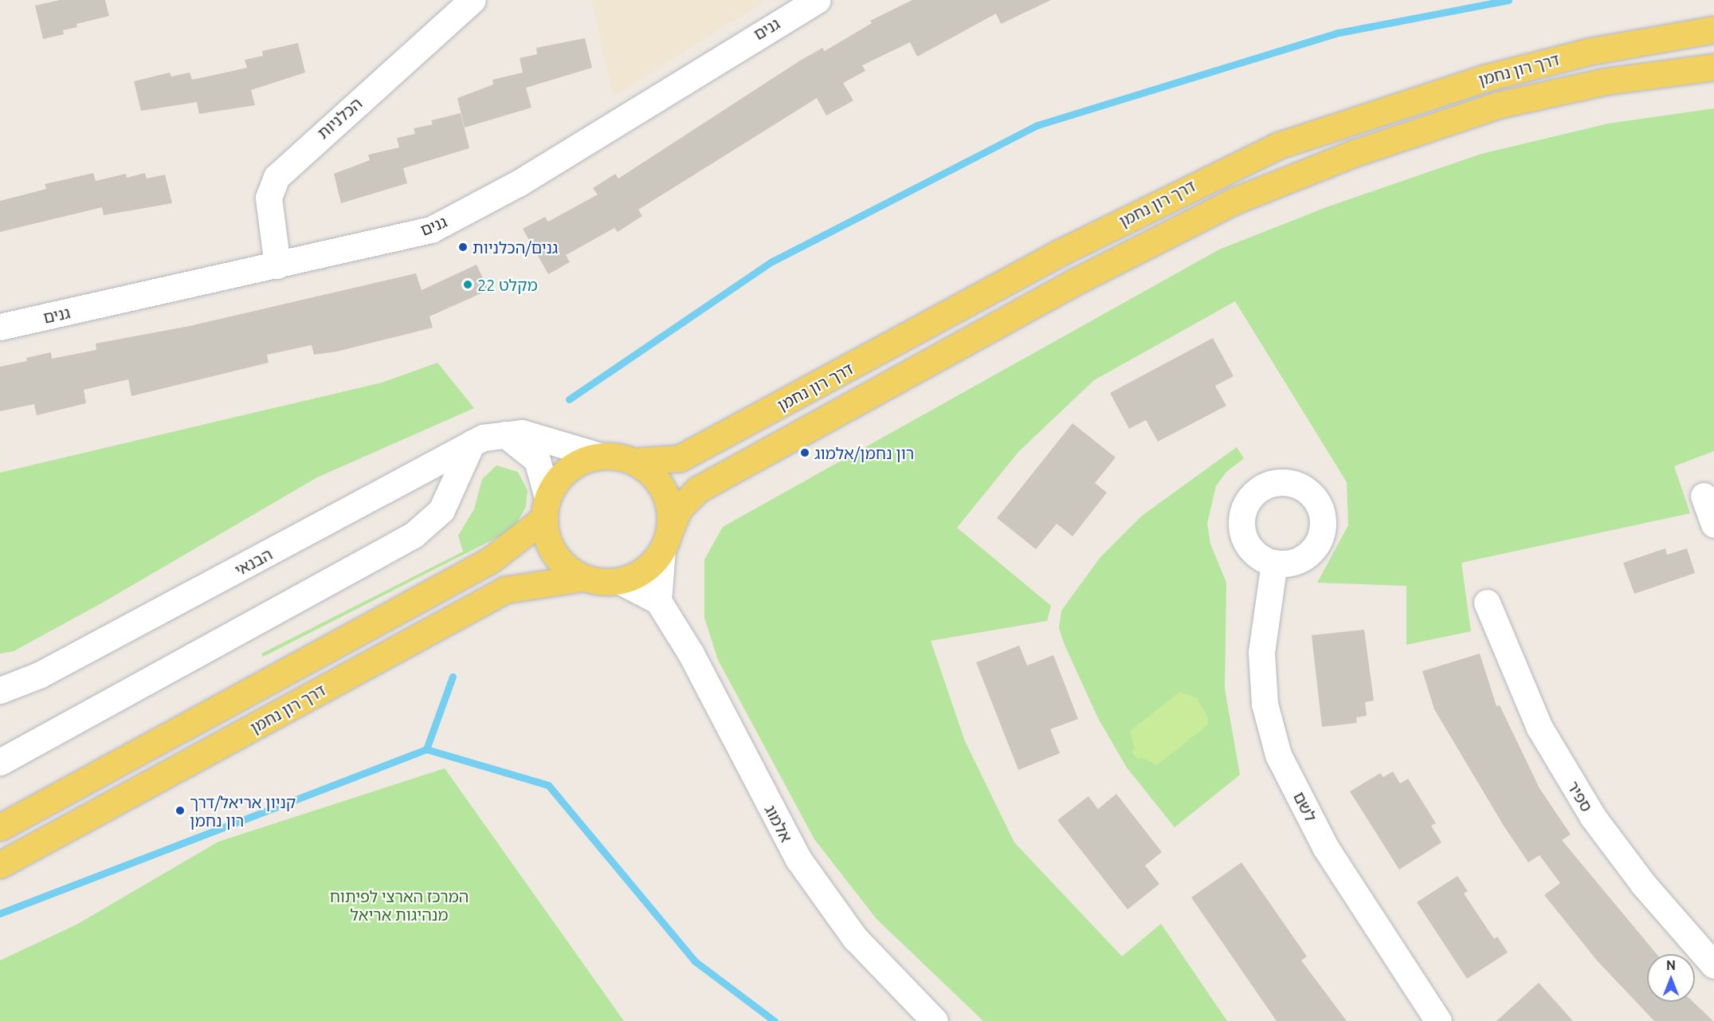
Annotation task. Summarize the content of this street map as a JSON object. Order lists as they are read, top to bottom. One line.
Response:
{"streets":{"main road":["דרך רון נחמן"],"street":["גנים","הכלניות","הבנאי","ספיר","לשם","אלמוג"]},"crossings":[["גנים","הכלניות"],["דרך רון נחמן","הבנאי"]],"parks":["המרכז הארצי לפיתוח מנהיגות אריאל"],"places":["גנים/הכלניות","מקלט 22","רון נחמן/אלמוג","קניון אריאל/דרך רון נחמן"],"north":"top"}
